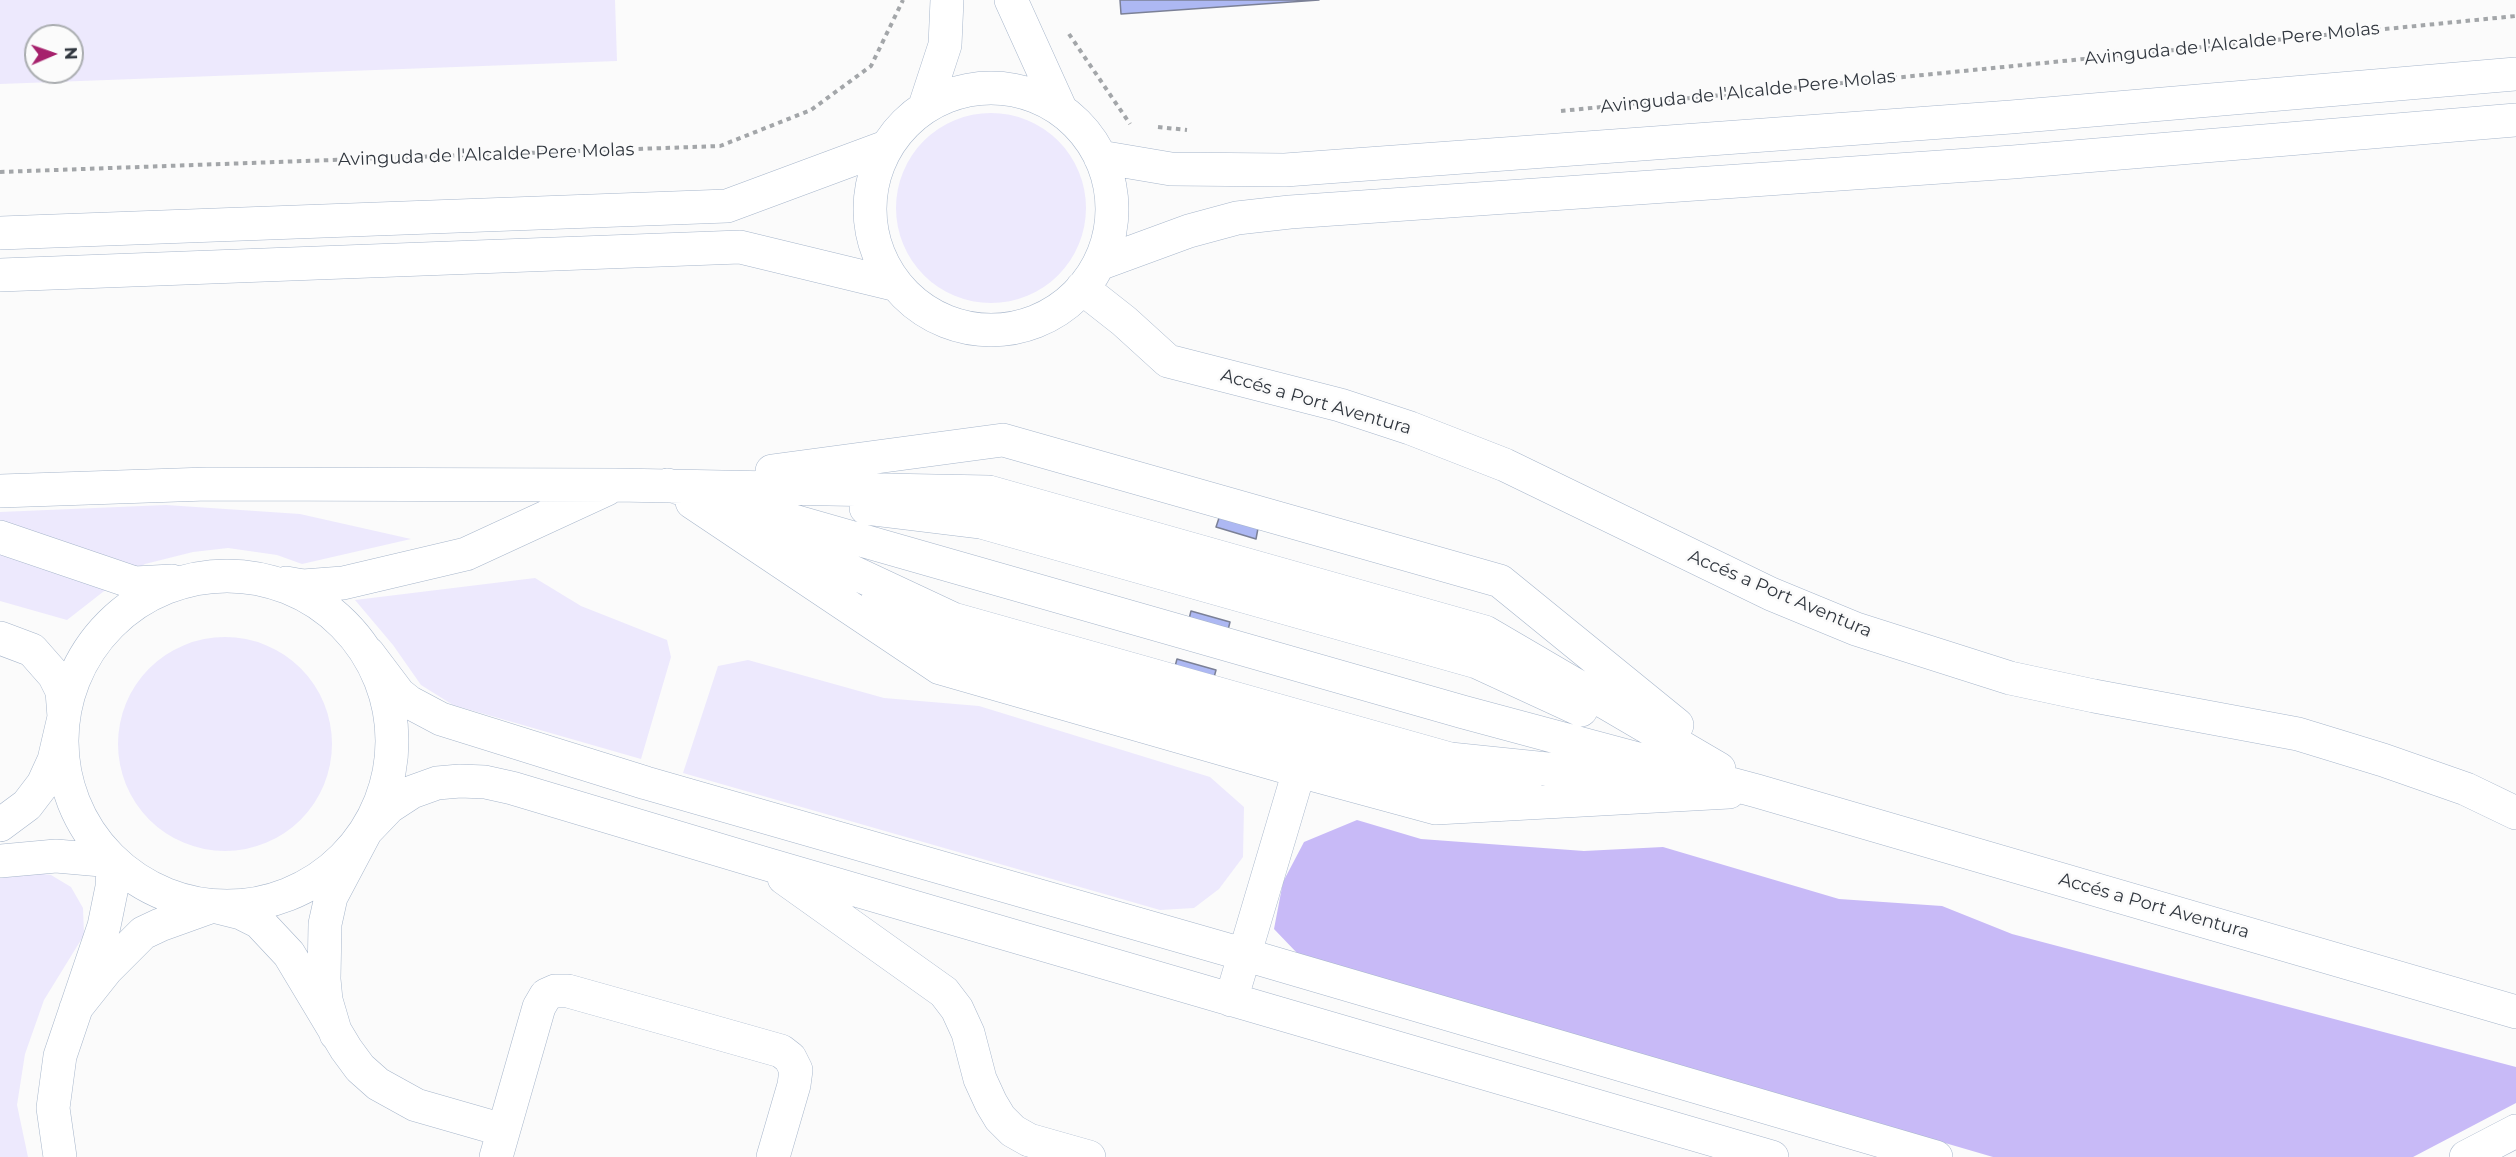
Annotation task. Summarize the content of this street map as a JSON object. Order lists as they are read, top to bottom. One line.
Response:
{"streets":{"street":["Accés a Port Aventura"],"path":["Avinguda de l'Alcalde Pere Molas"]},"north":"right"}
